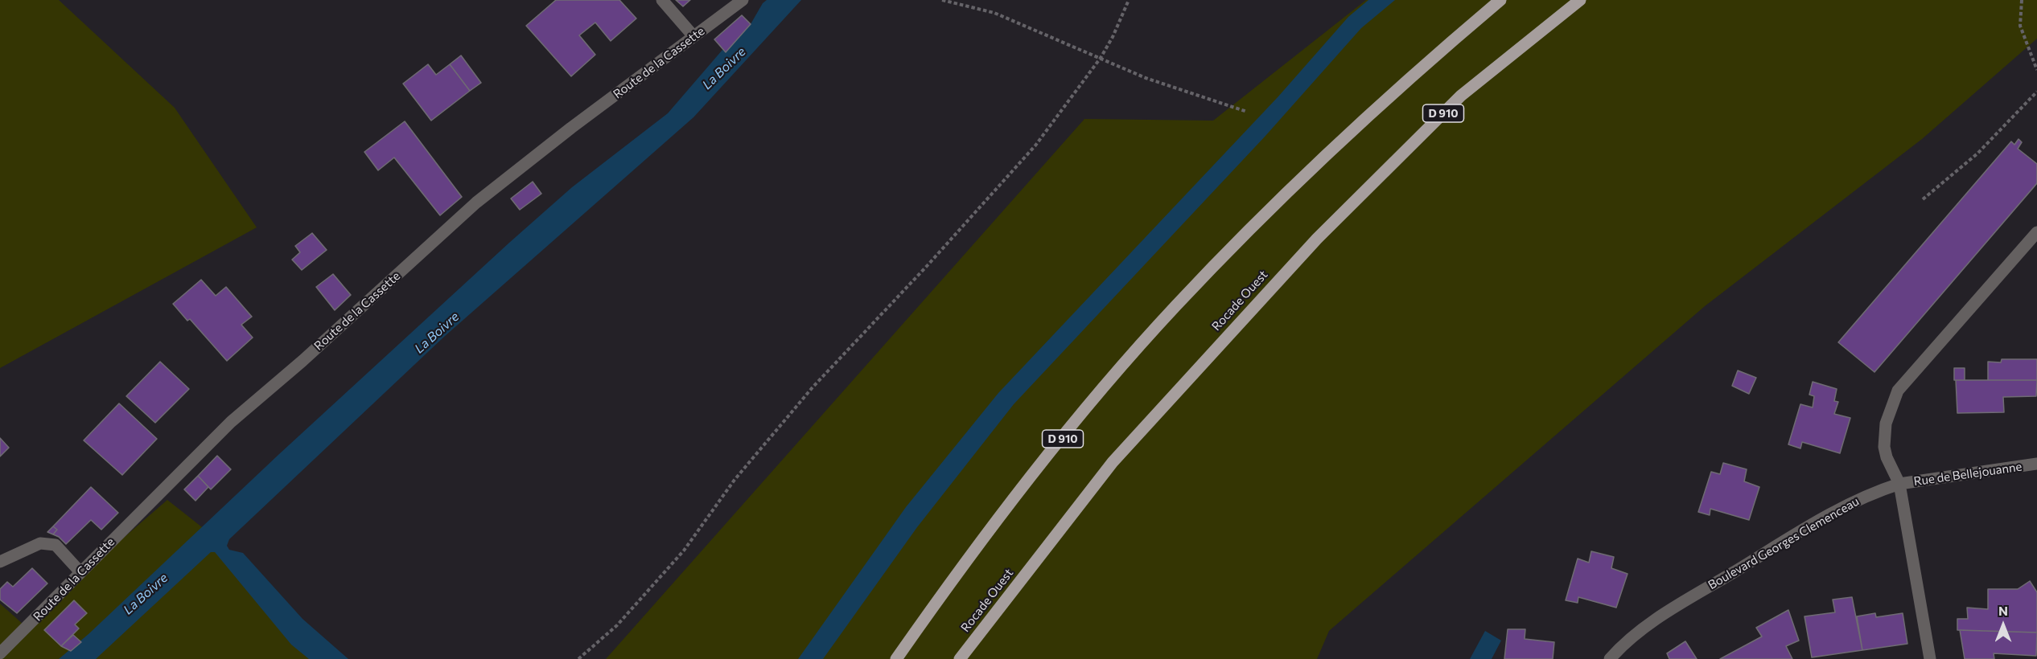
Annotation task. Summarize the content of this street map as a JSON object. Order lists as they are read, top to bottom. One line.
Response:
{"streets":{"main road":["D 910","Rocade Ouest"],"street":["Route de la Cassette","Rue de Bellejouanne","Boulevard Georges Clemenceau"]},"crossings":[["Rue de Bellejouanne","Boulevard Georges Clemenceau"]],"water":["La Boivre"],"north":"top"}
